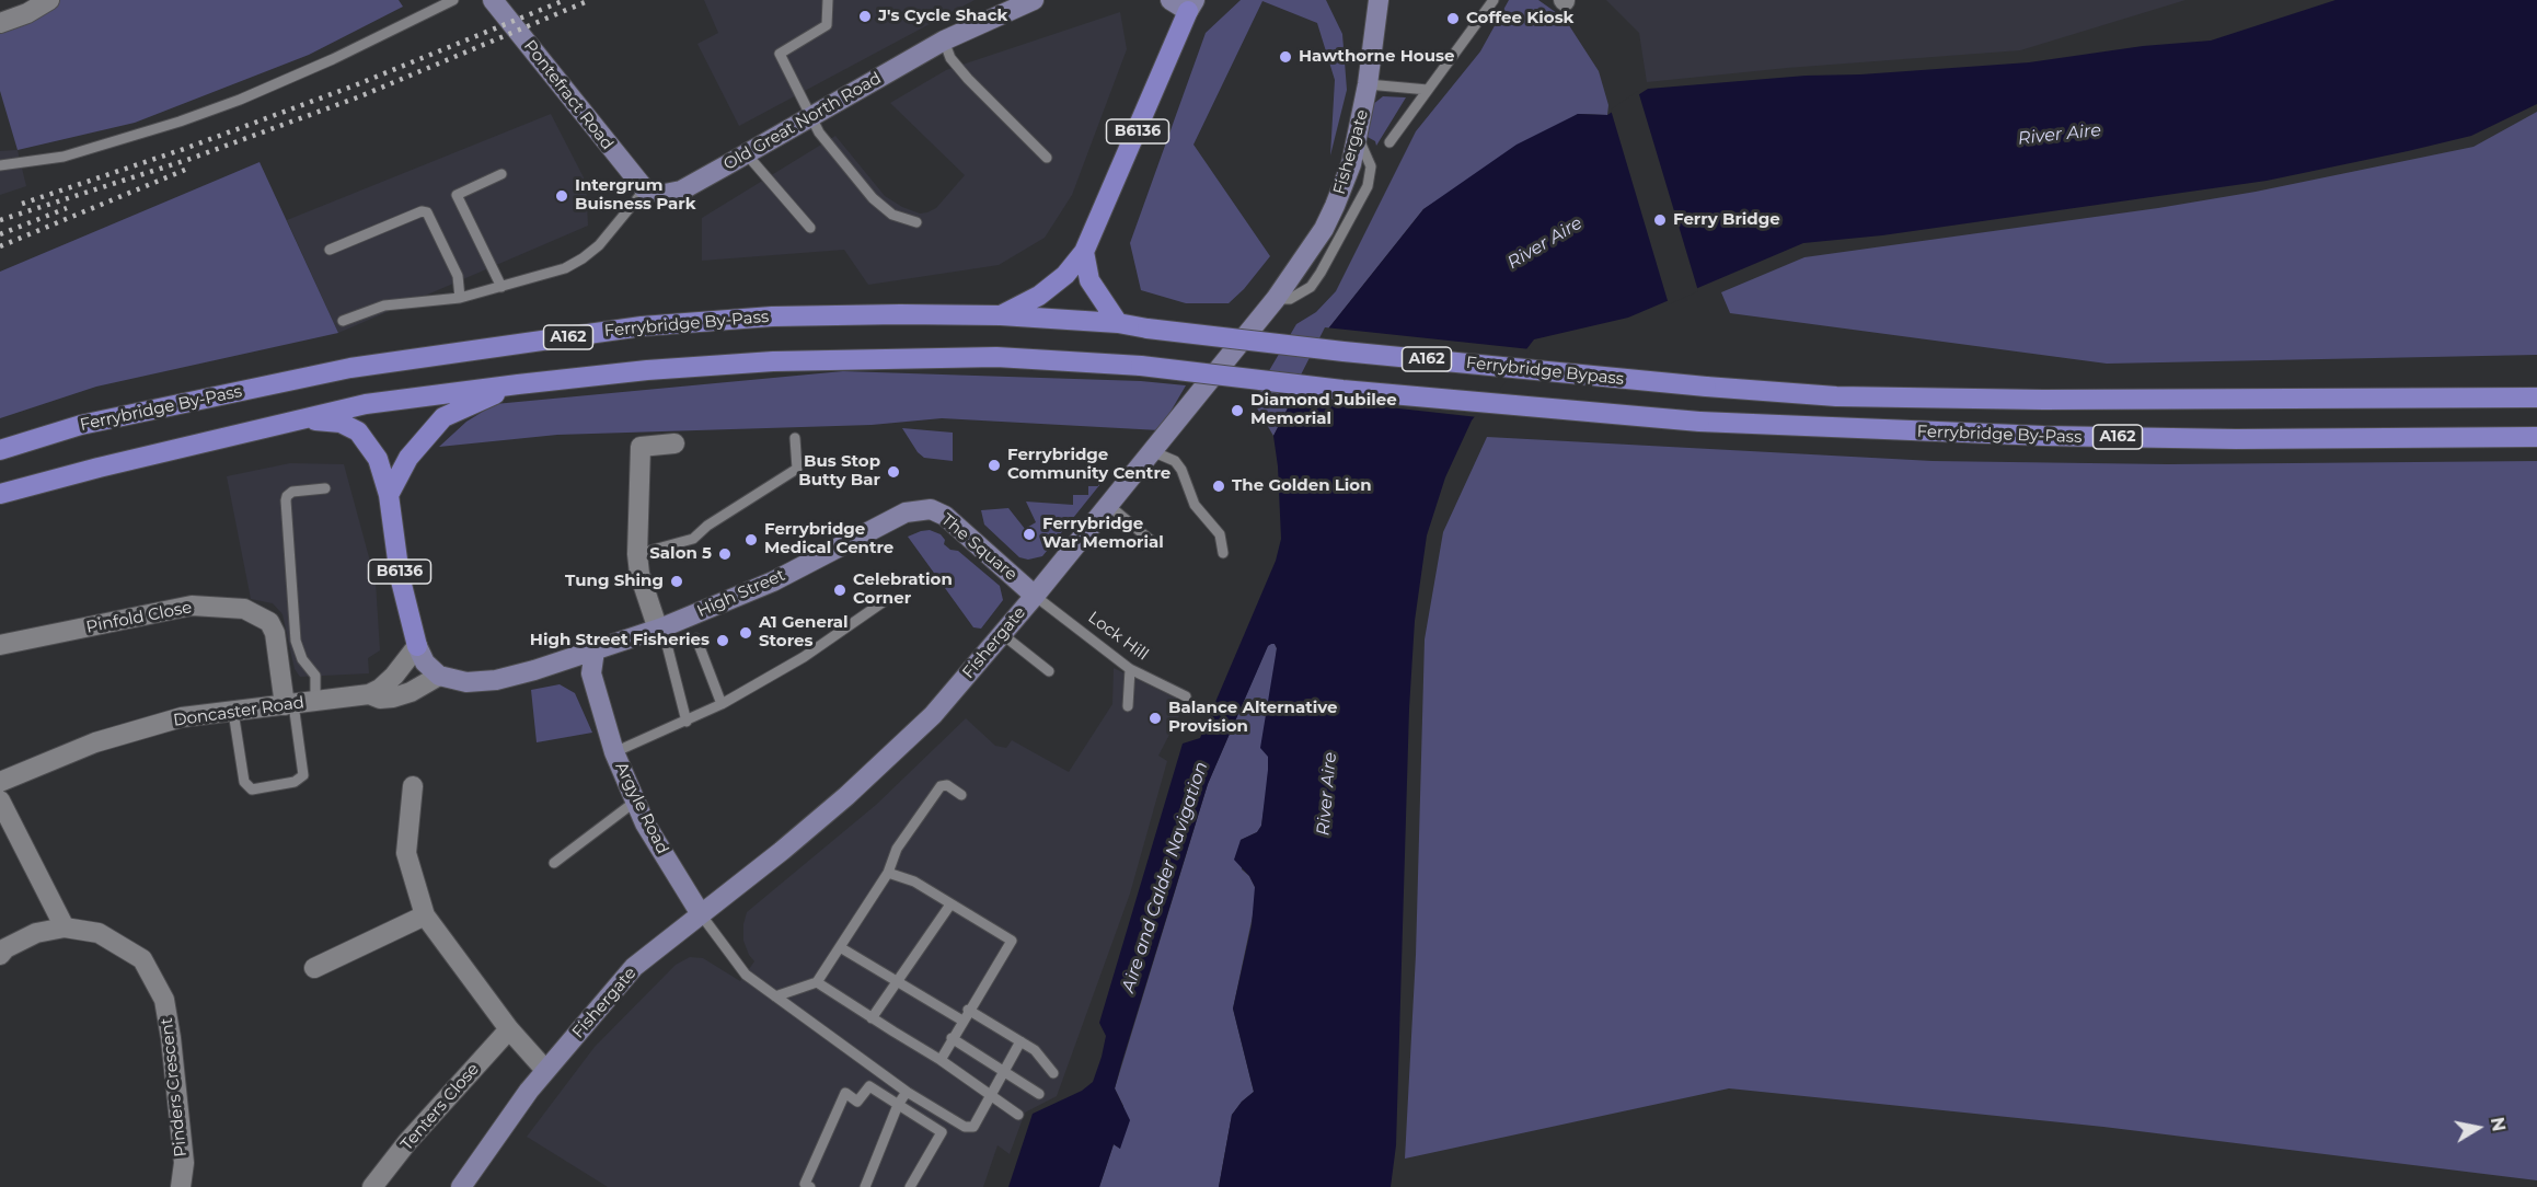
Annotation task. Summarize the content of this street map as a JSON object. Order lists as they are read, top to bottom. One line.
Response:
{"streets":{"main road":["Pontefract Road","Old Great North Road","B6136","Fishergate","Ferrybridge By-Pass","A162","Ferrybridge Bypass","The Square","High Street","Argyle Road"],"street":["Pinfold Close","Doncaster Road","Pinders Crescent","Tenters Close"],"lane":["Lock Hill"]},"crossings":[["Pontefract Road","Old Great North Road"],["B6136","Doncaster Road"],["Fishergate","The Square"],["Fishergate","Lock Hill"],["Fishergate","Argyle Road"],["Ferrybridge By-Pass","A162"],["Ferrybridge By-Pass","Ferrybridge Bypass"],["The Square","High Street"],["The Square","Lock Hill"],["High Street","Argyle Road"],["Pinfold Close","Doncaster Road"]],"water":["River Aire","Aire and Calder Navigation"],"places":["J's Cycle Shack","Coffee Kiosk","Hawthorne House","Intergrum Buisness Park","Ferry Bridge","Diamond Jubilee Memorial","Ferrybridge Community Centre","Bus Stop Butty Bar","The Golden Lion","Ferrybridge War Memorial","Ferrybridge Medical Centre","Salon 5","Tung Shing","Celebration Corner","A1 General Stores","High Street Fisheries","Balance Alternative Provision"],"north":"right"}
